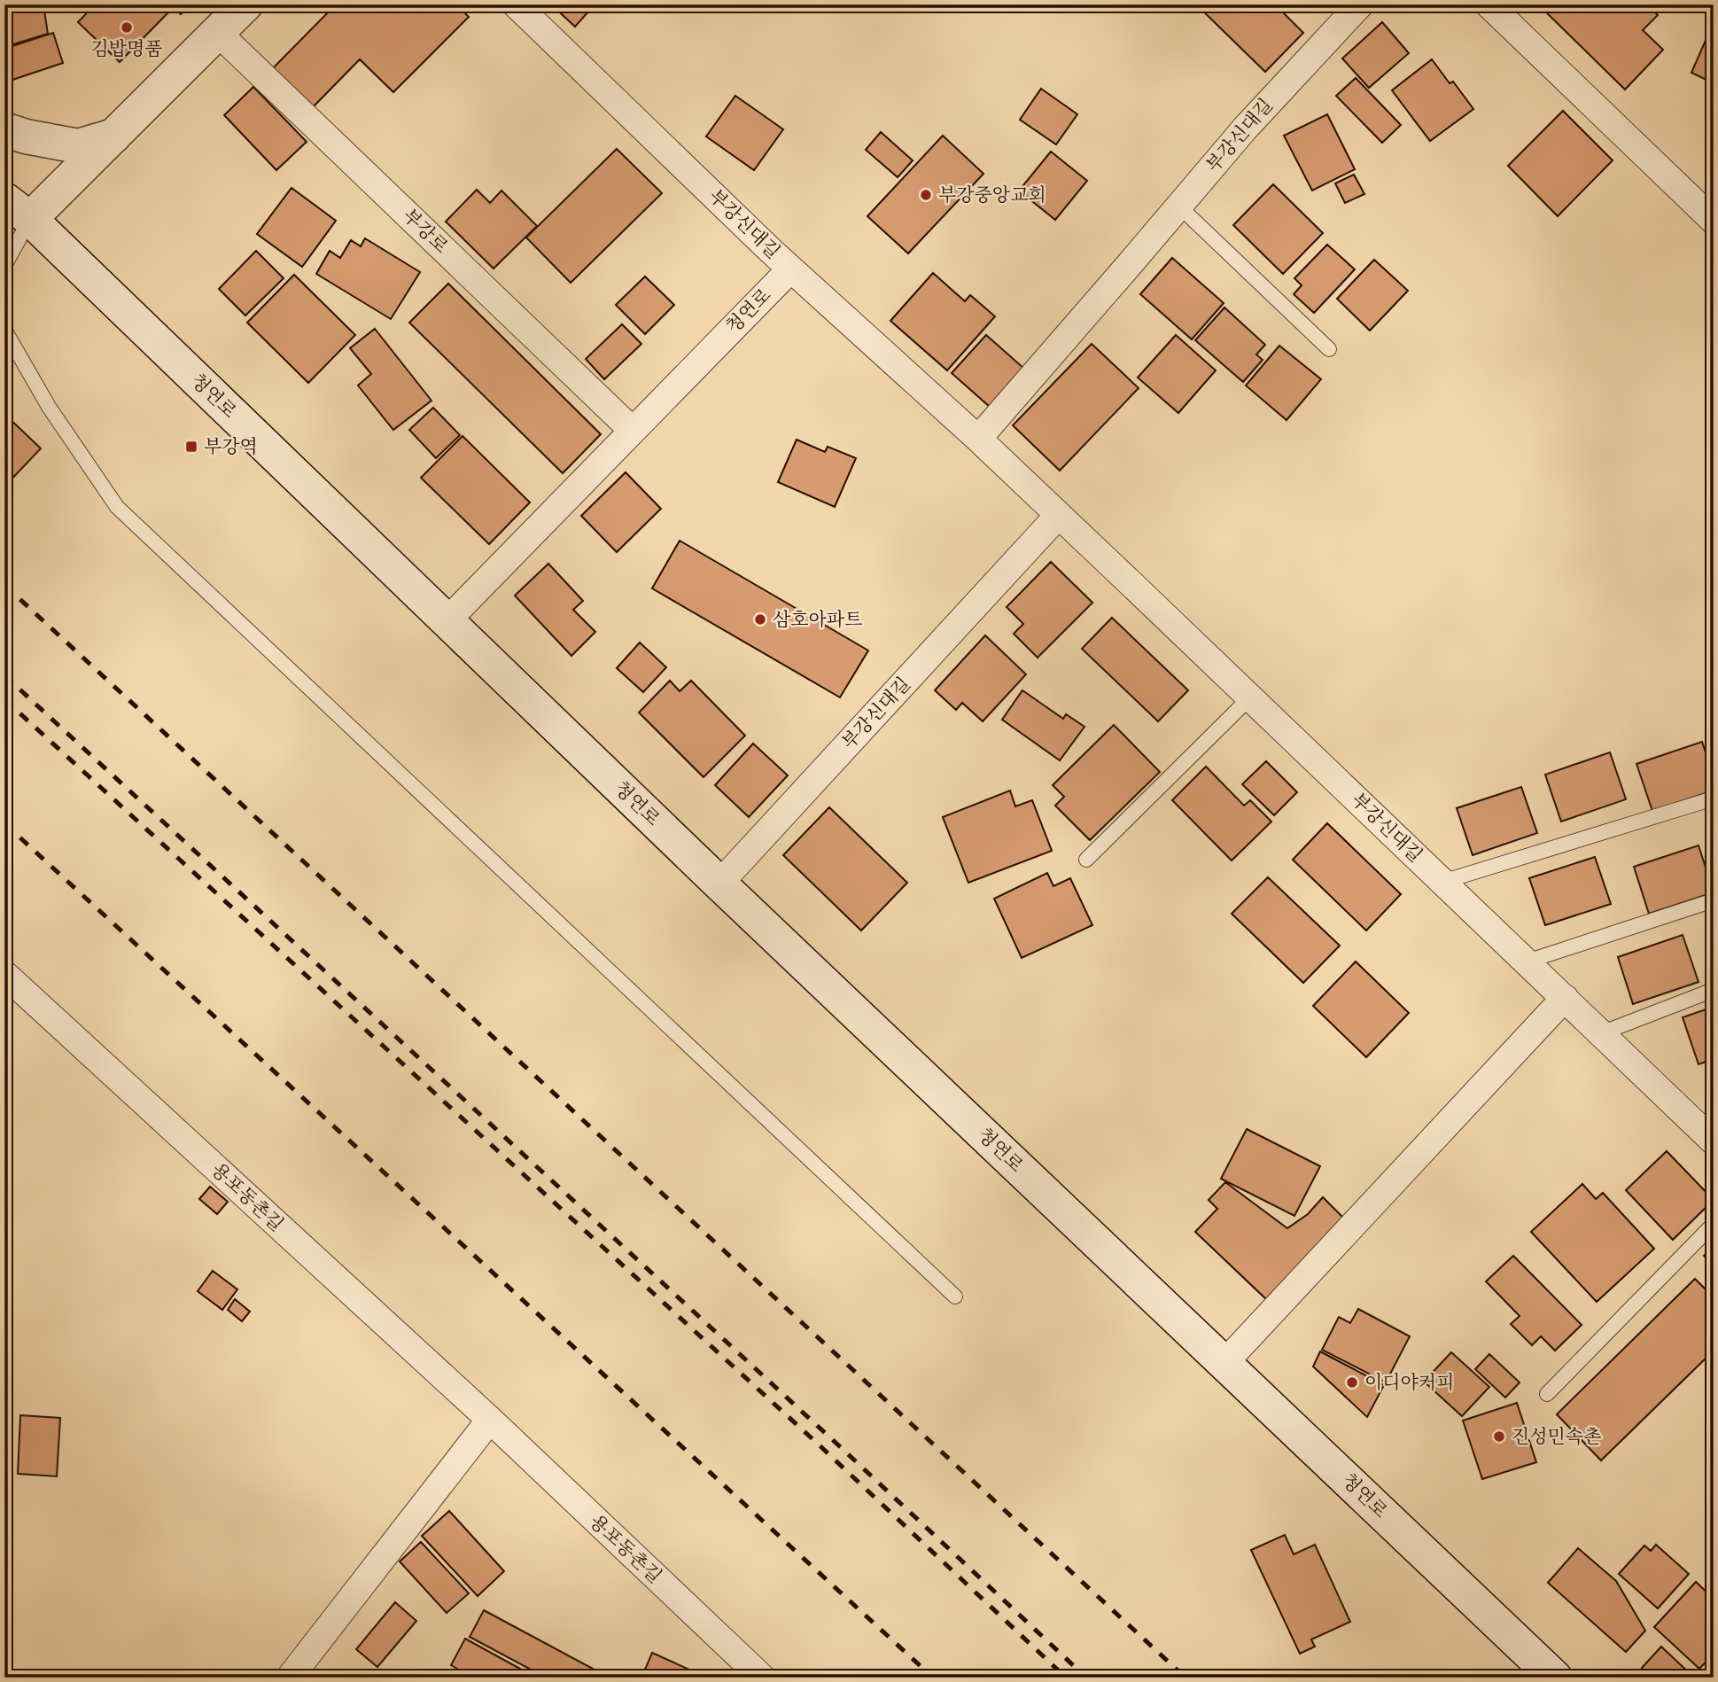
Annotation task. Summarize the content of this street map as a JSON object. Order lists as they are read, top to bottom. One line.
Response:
{"streets":{"main road":["청연로"],"street":["부강신대길","부강로","용포동촌길"]},"crossings":[["부강신대길","청연로"],["부강로","청연로"]],"places":{"other":["김밥명품","부강중앙교회","삼호아파트","이디야커피","진성민속촌"],"transit":["부강역"]}}
